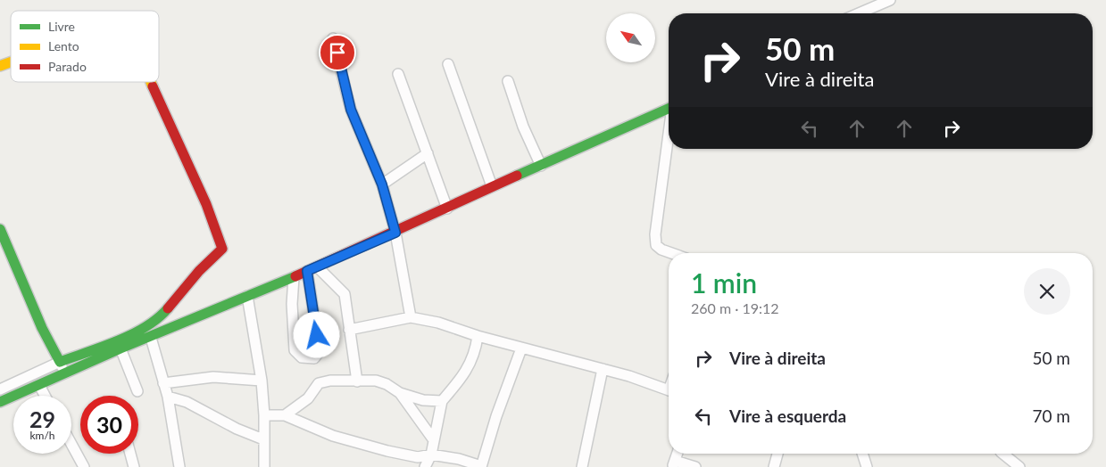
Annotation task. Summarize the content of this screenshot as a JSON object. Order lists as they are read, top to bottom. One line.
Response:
{"legend":["Livre","Lento","Parado"],"north":"top left","page":{"turn":["50 m","Vire à direita"],"heading":["1 min","260 m · 19:12"],"list":[{"name":"Vire à direita","value":"50 m"},{"name":"Vire à esquerda","value":"70 m"}],"speed":"29 km/h","limit":"30"}}
